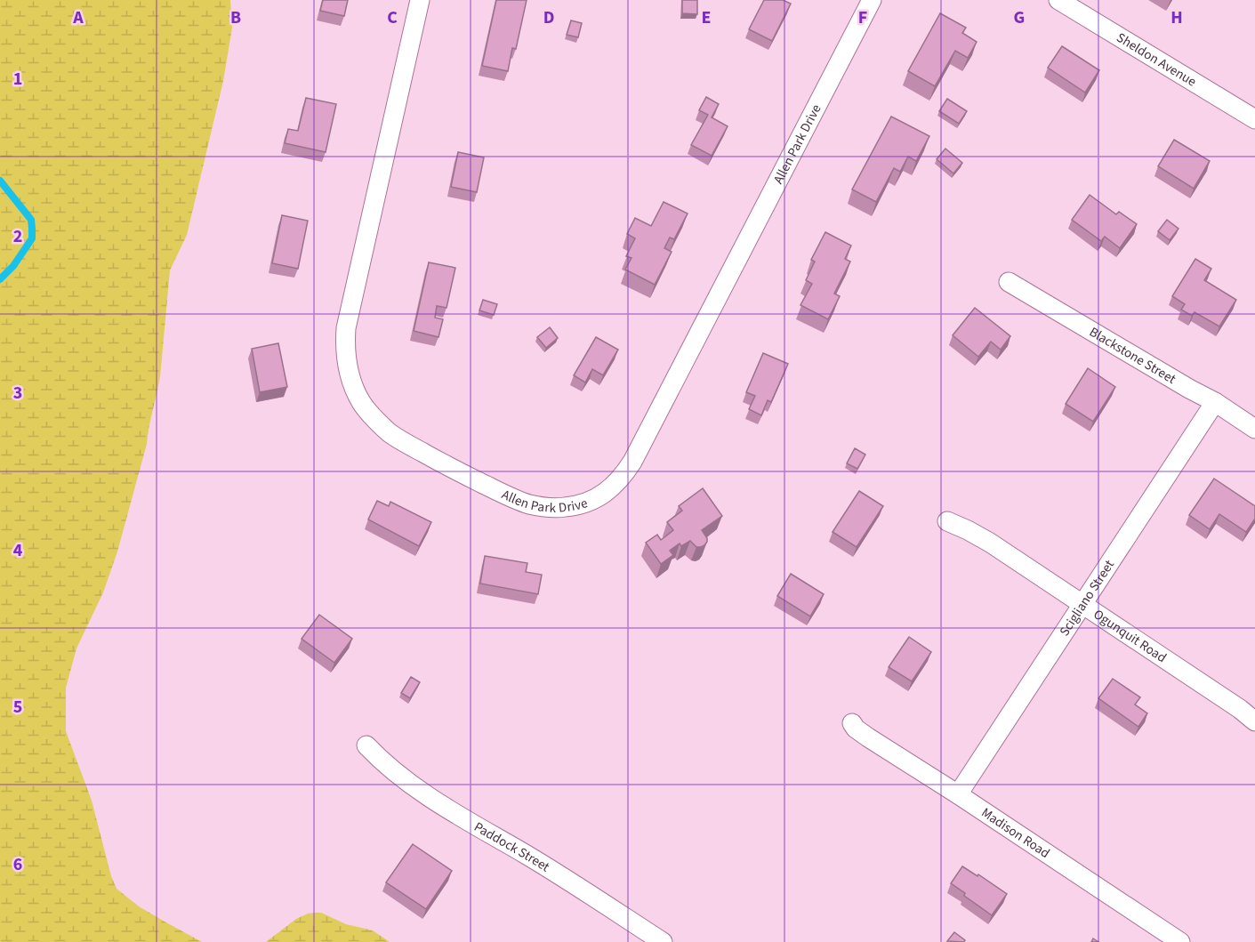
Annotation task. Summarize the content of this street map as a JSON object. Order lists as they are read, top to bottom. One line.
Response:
{"streets":{"street":["Sheldon Avenue","Allen Park Drive","Blackstone Street","Scigliano Street","Ogunquit Road","Madison Road","Paddock Street"]},"crossings":[["Blackstone Street","Scigliano Street"],["Scigliano Street","Ogunquit Road"],["Scigliano Street","Madison Road"]],"grid":{"columns":["A","B","C","D","E","F","G","H"],"rows":["1","2","3","4","5","6"]}}
